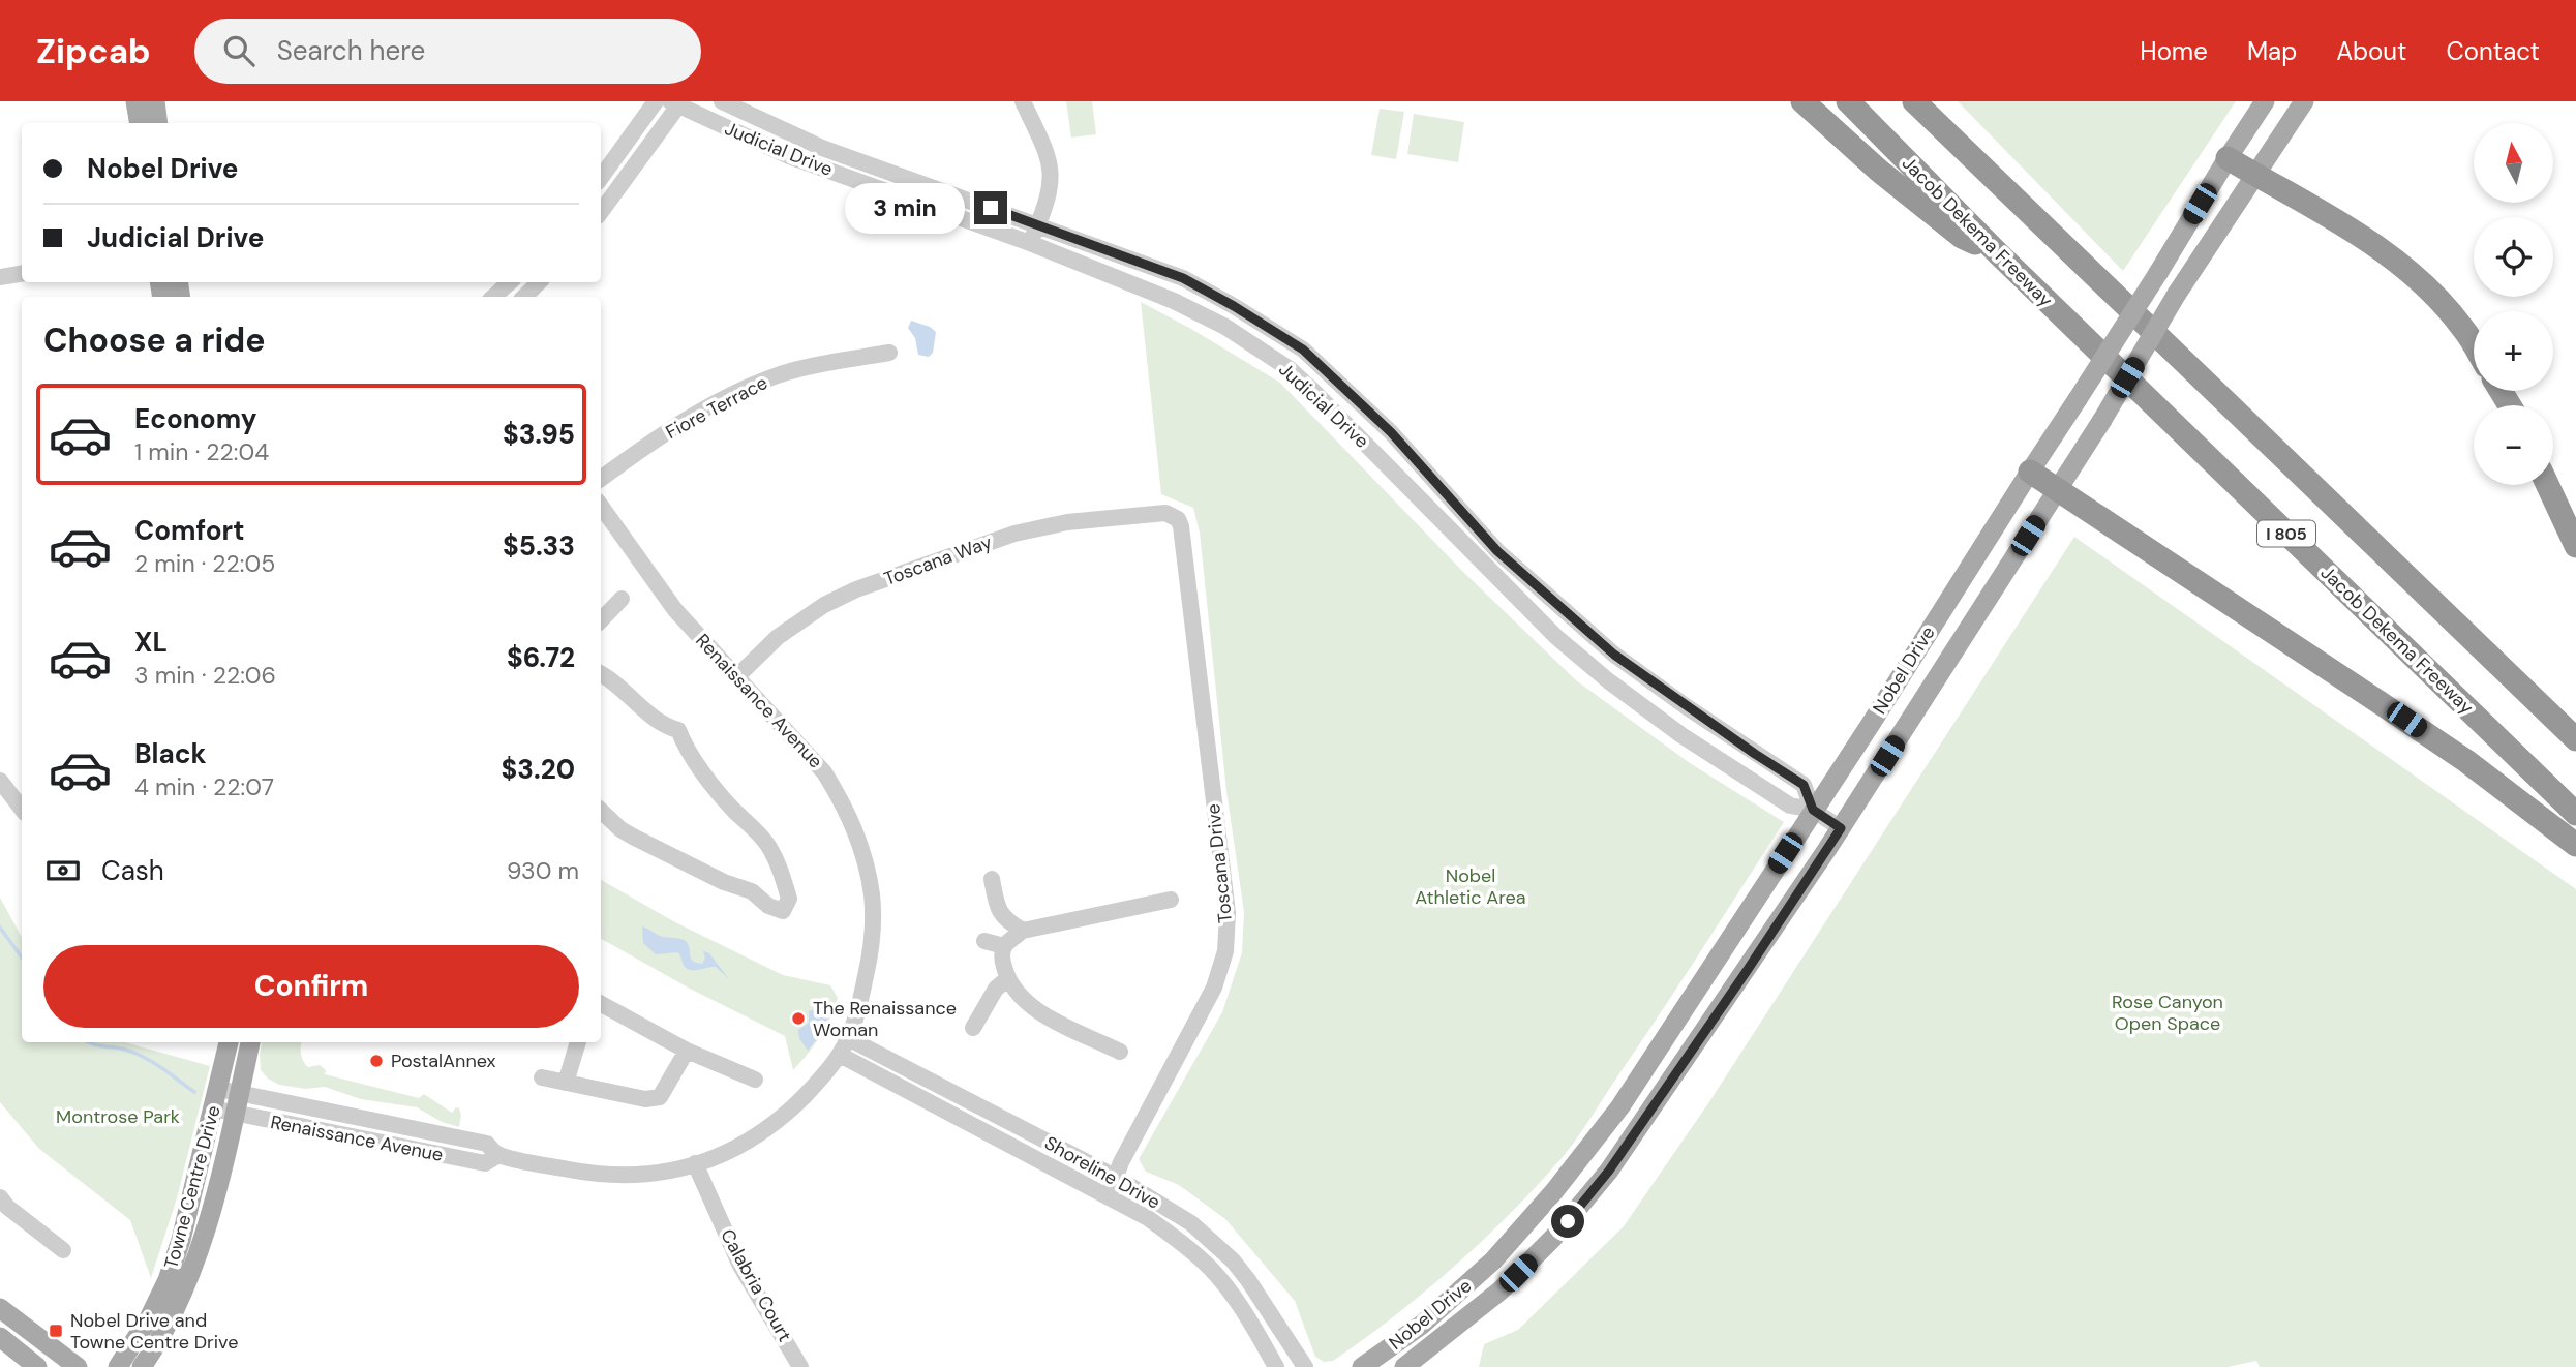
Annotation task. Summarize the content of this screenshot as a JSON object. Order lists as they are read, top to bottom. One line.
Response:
{"streets":{"highway":["Jacob Dekema Freeway","I 805"],"main road":["Nobel Drive","Towne Centre Drive"],"street":["Judicial Drive","Fiore Terrace","Toscana Way","Renaissance Avenue","Toscana Drive","Shoreline Drive","Calabria Court"]},"crossings":[["Judicial Drive","Nobel Drive"],["Toscana Way","Renaissance Avenue"],["Toscana Way","Toscana Drive"],["Renaissance Avenue","Shoreline Drive"],["Renaissance Avenue","Towne Centre Drive"],["Renaissance Avenue","Calabria Court"],["Toscana Drive","Shoreline Drive"]],"parks":["Nobel Athletic Area","Rose Canyon Open Space","Montrose Park"],"places":{"other":["The Renaissance Woman","PostalAnnex"],"transit":["Nobel Drive and Towne Centre Drive"]},"north":"top","page":{"header":"Zipcab","search":"Search here","nav":["Home","Map","About","Contact"],"map_buttons":["+","−"],"banner":["Nobel Drive","Judicial Drive"],"bubble":"3 min","heading":"Choose a ride","list":[{"name":"Economy","note":"1 min · 22:04","value":"$3.95"},{"name":"Comfort","note":"2 min · 22:05","value":"$5.33"},{"name":"XL","note":"3 min · 22:06","value":"$6.72"},{"name":"Black","note":"4 min · 22:07","value":"$3.20"}],"pay":["Cash","930 m"],"buttons":"Confirm"}}
